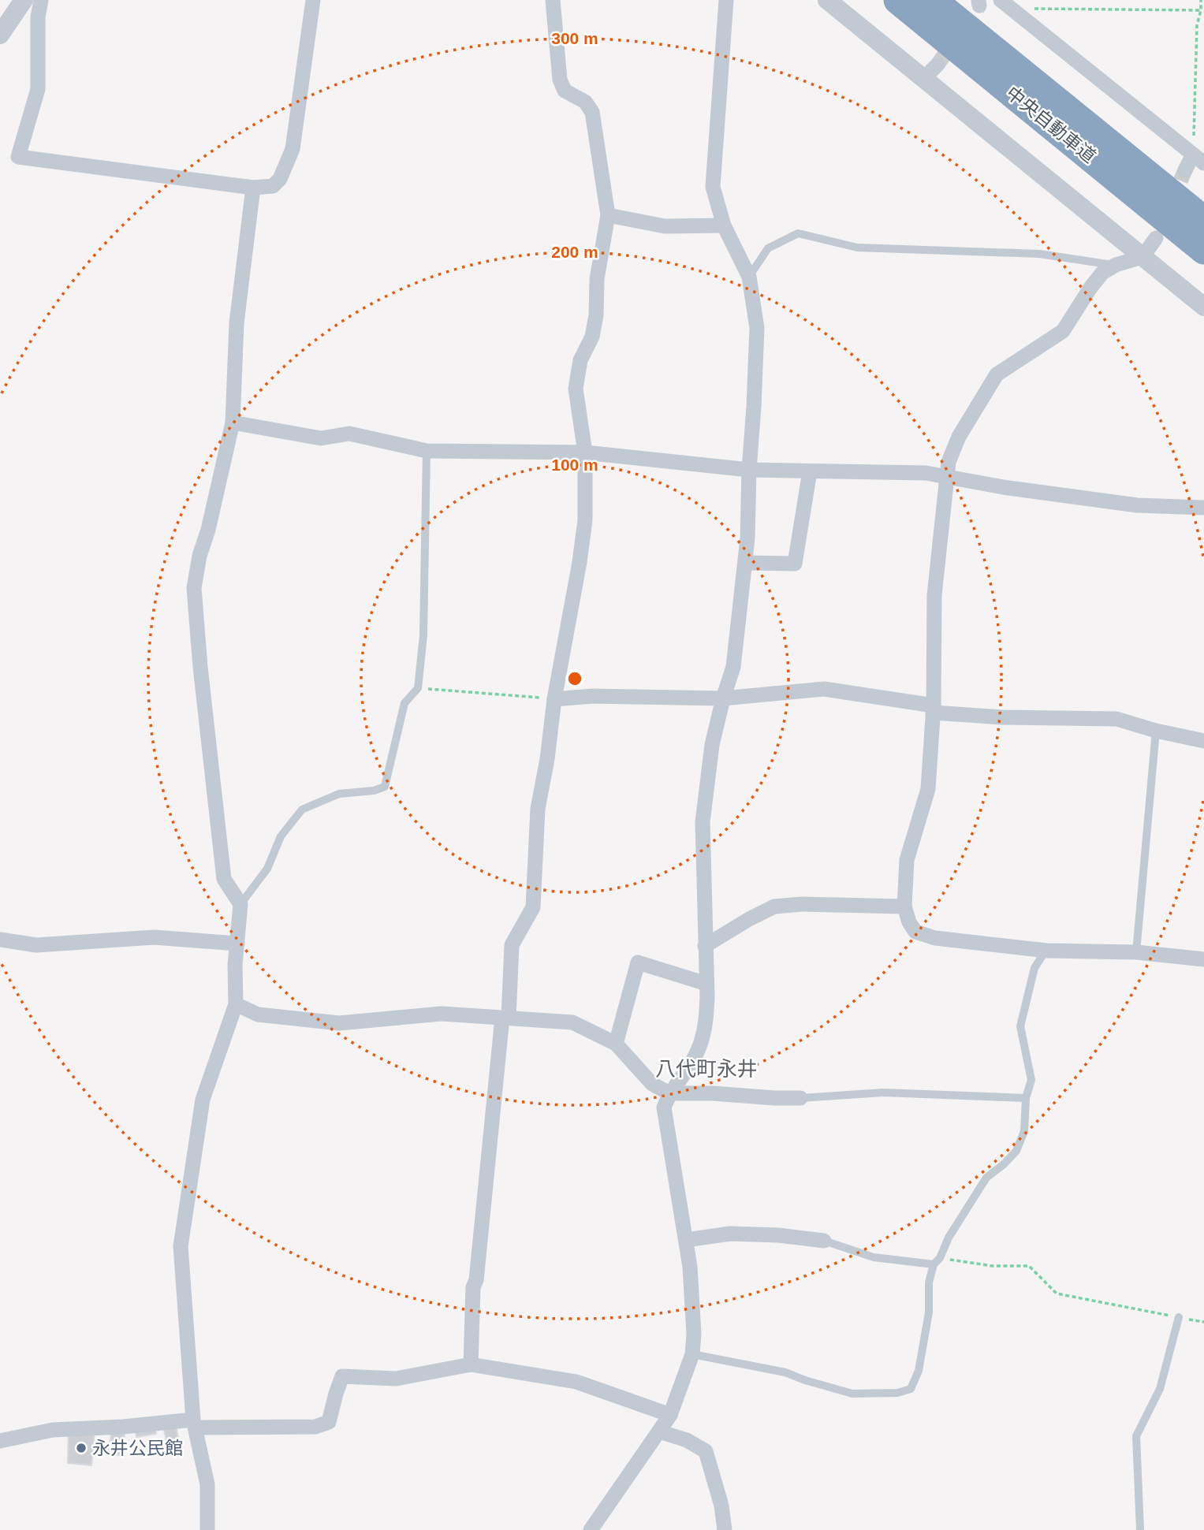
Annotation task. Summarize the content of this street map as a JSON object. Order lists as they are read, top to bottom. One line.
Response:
{"streets":{"highway":["中央自動車道"]},"districts":["八代町永井"],"places":["永井公民館"],"rings":["300 m","200 m","100 m"]}
